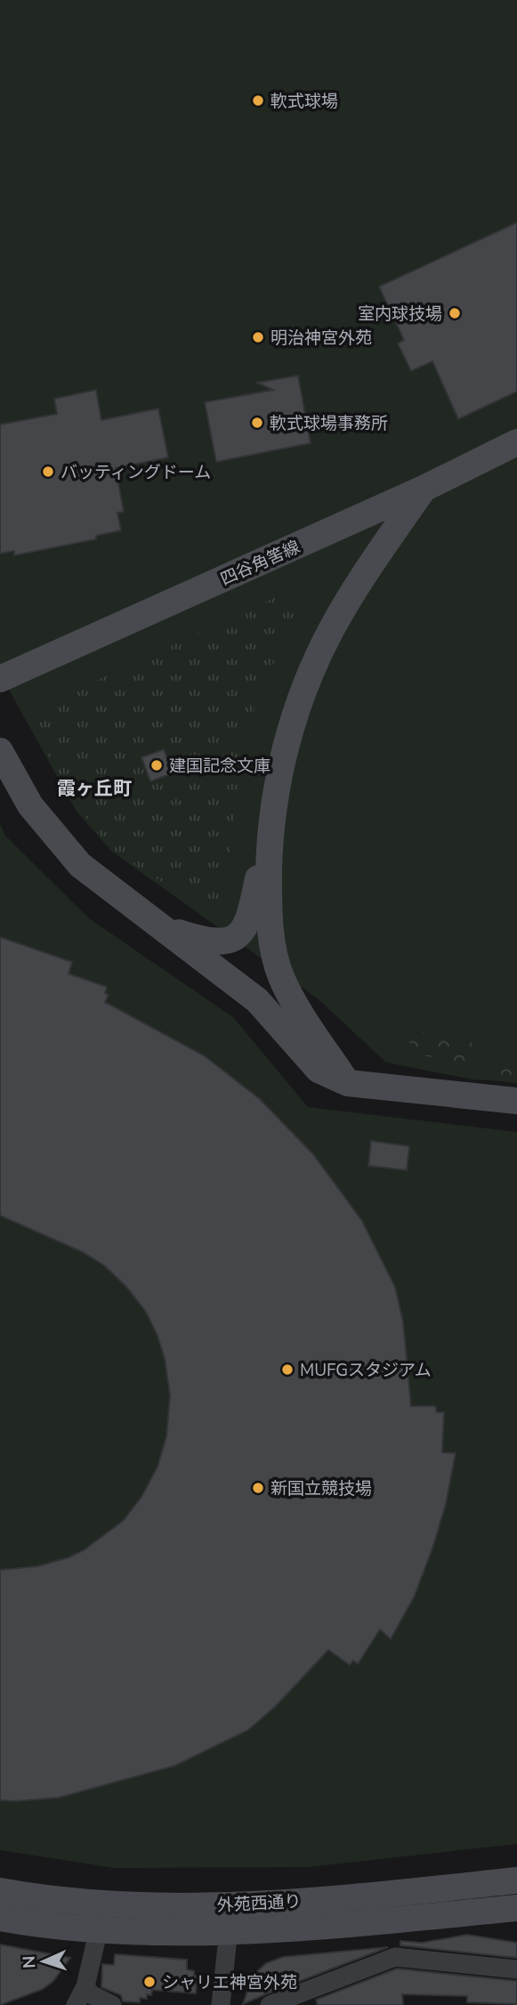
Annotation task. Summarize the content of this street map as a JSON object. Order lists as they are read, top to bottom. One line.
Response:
{"streets":{"main road":["四谷角筈線","外苑西通り"]},"districts":["霞ヶ丘町"],"places":["軟式球場","室内球技場","明治神宮外苑","軟式球場事務所","バッティングドーム","建国記念文庫","MUFGスタジアム","新国立競技場","シャリエ神宮外苑"],"north":"left"}
